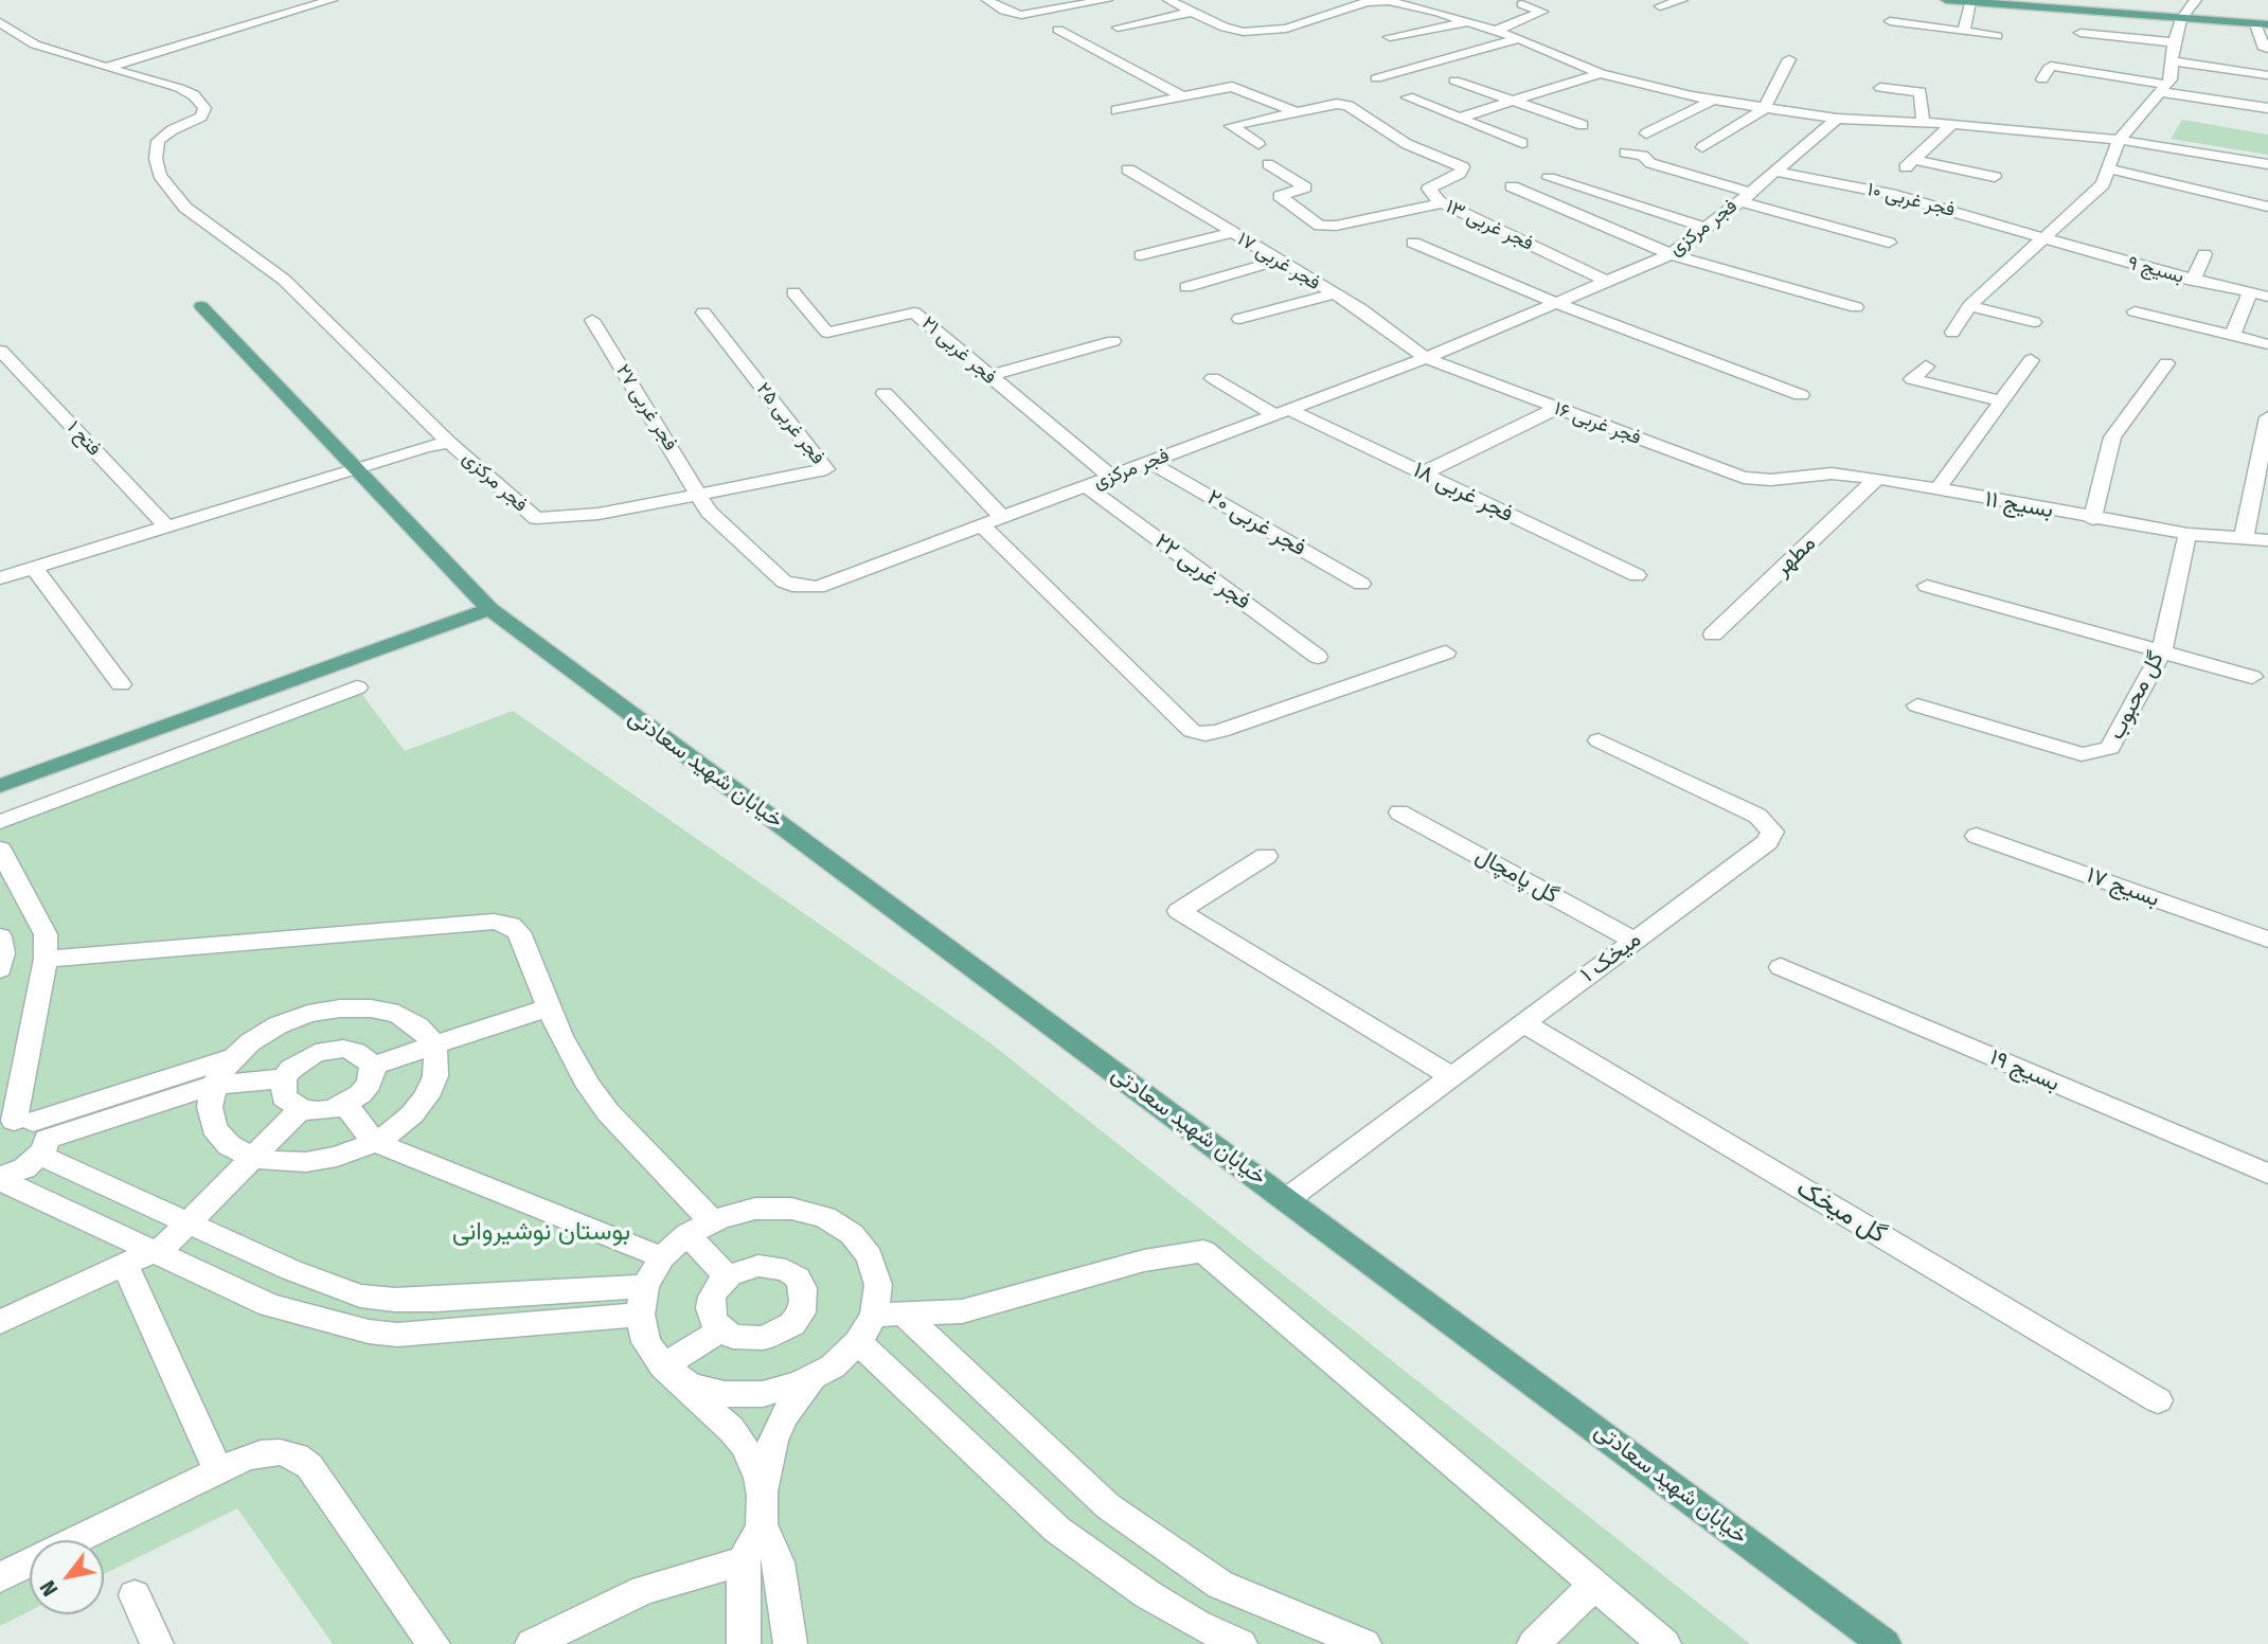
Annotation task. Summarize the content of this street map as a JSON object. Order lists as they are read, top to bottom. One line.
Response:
{"streets":{"main road":["خیابان شهید سعادتی"],"street":["فجر غربی ۱۰","فجر غربی ۱۳","فجر مرکزی","فجر غربی ۱۷","بسیج ۹","فجر غربی ۲۱","فجر غربی ۲۷","فجر غربی ۲۵","فجر غربی ۱۶","فتح ۱","فجر غربی ۱۸","بسیج ۱۱","فجر غربی ۲۰","مطهر","فجر غربی ۲۲","گل محبوب","گل پامچال","بسیج ۱۷","میخک ۱","بسیج ۱۹","گل میخک"]},"crossings":[["فجر غربی ۱۰","فجر مرکزی"],["فجر غربی ۱۰","بسیج ۹"],["فجر غربی ۱۳","فجر مرکزی"],["فجر مرکزی","فجر غربی ۱۷"],["فجر مرکزی","فجر غربی ۲۱"],["فجر مرکزی","فجر غربی ۲۷"],["فجر مرکزی","فجر غربی ۲۵"],["فجر مرکزی","فجر غربی ۱۶"],["فجر مرکزی","فتح ۱"],["فجر مرکزی","فجر غربی ۱۸"],["فجر مرکزی","فجر غربی ۲۰"],["فجر مرکزی","فجر غربی ۲۲"],["فجر مرکزی","خیابان شهید سعادتی"],["فجر غربی ۱۷","فجر غربی ۱۶"],["فجر غربی ۲۷","فجر غربی ۲۵"],["فجر غربی ۱۶","بسیج ۱۱"],["بسیج ۱۱","مطهر"],["بسیج ۱۱","گل محبوب"],["خیابان شهید سعادتی","میخک ۱"],["گل پامچال","میخک ۱"],["میخک ۱","گل میخک"]],"parks":["بوستان نوشیروانی"],"north":"bottom left"}
